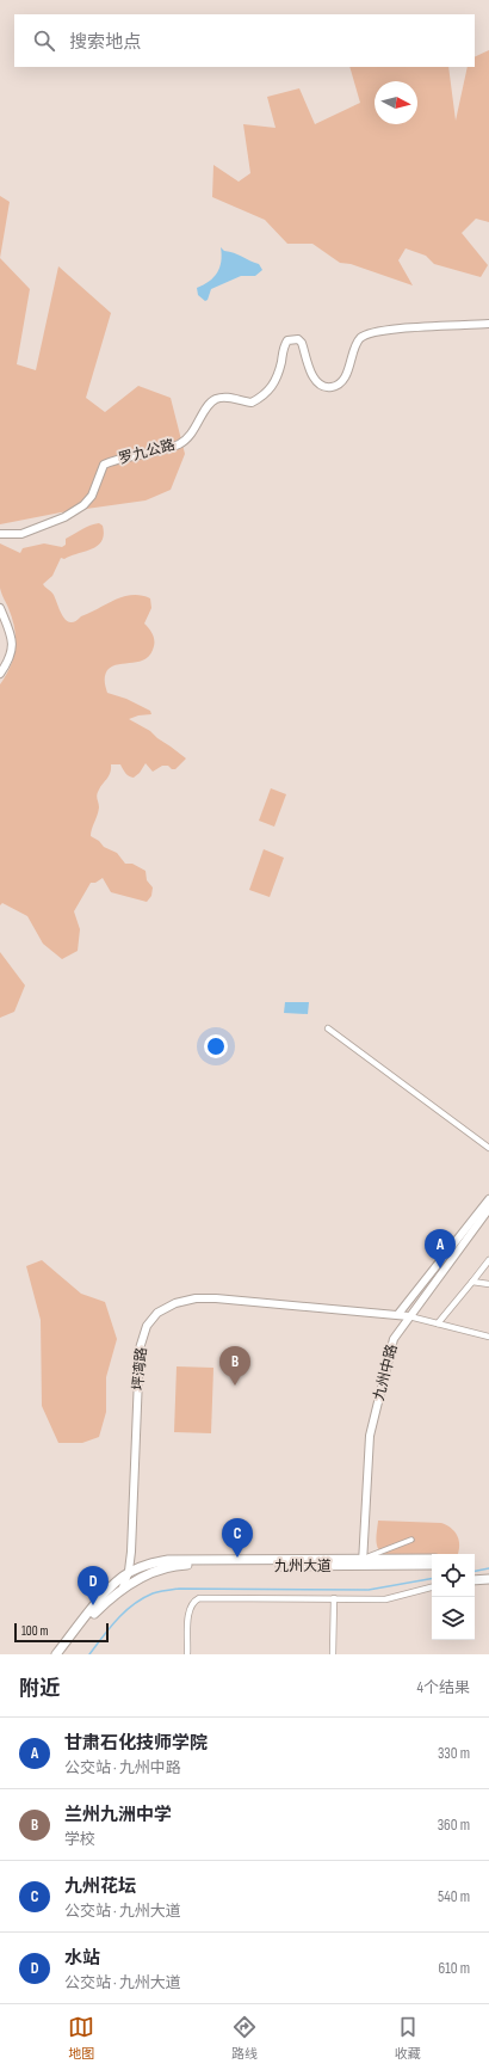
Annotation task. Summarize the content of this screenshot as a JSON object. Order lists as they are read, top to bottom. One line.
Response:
{"streets":{"main road":["九州大道"],"street":["罗九公路","坪湾路","九州中路"]},"crossings":[["坪湾路","九州中路"],["坪湾路","九州大道"],["九州中路","九州大道"]],"scale_bar":"100 m","north":"right","page":{"search":"搜索地点","pins":["A","B","C","D"],"scale":"100 m","heading":["附近","4个结果"],"list":[{"mark":"A","name":"甘肃石化技师学院","note":"公交站 · 九州中路","value":"330 m"},{"mark":"B","name":"兰州九洲中学","note":"学校","value":"360 m"},{"mark":"C","name":"九州花坛","note":"公交站 · 九州大道","value":"540 m"},{"mark":"D","name":"水站","note":"公交站 · 九州大道","value":"610 m"}],"nav":["地图","路线","收藏"]}}
